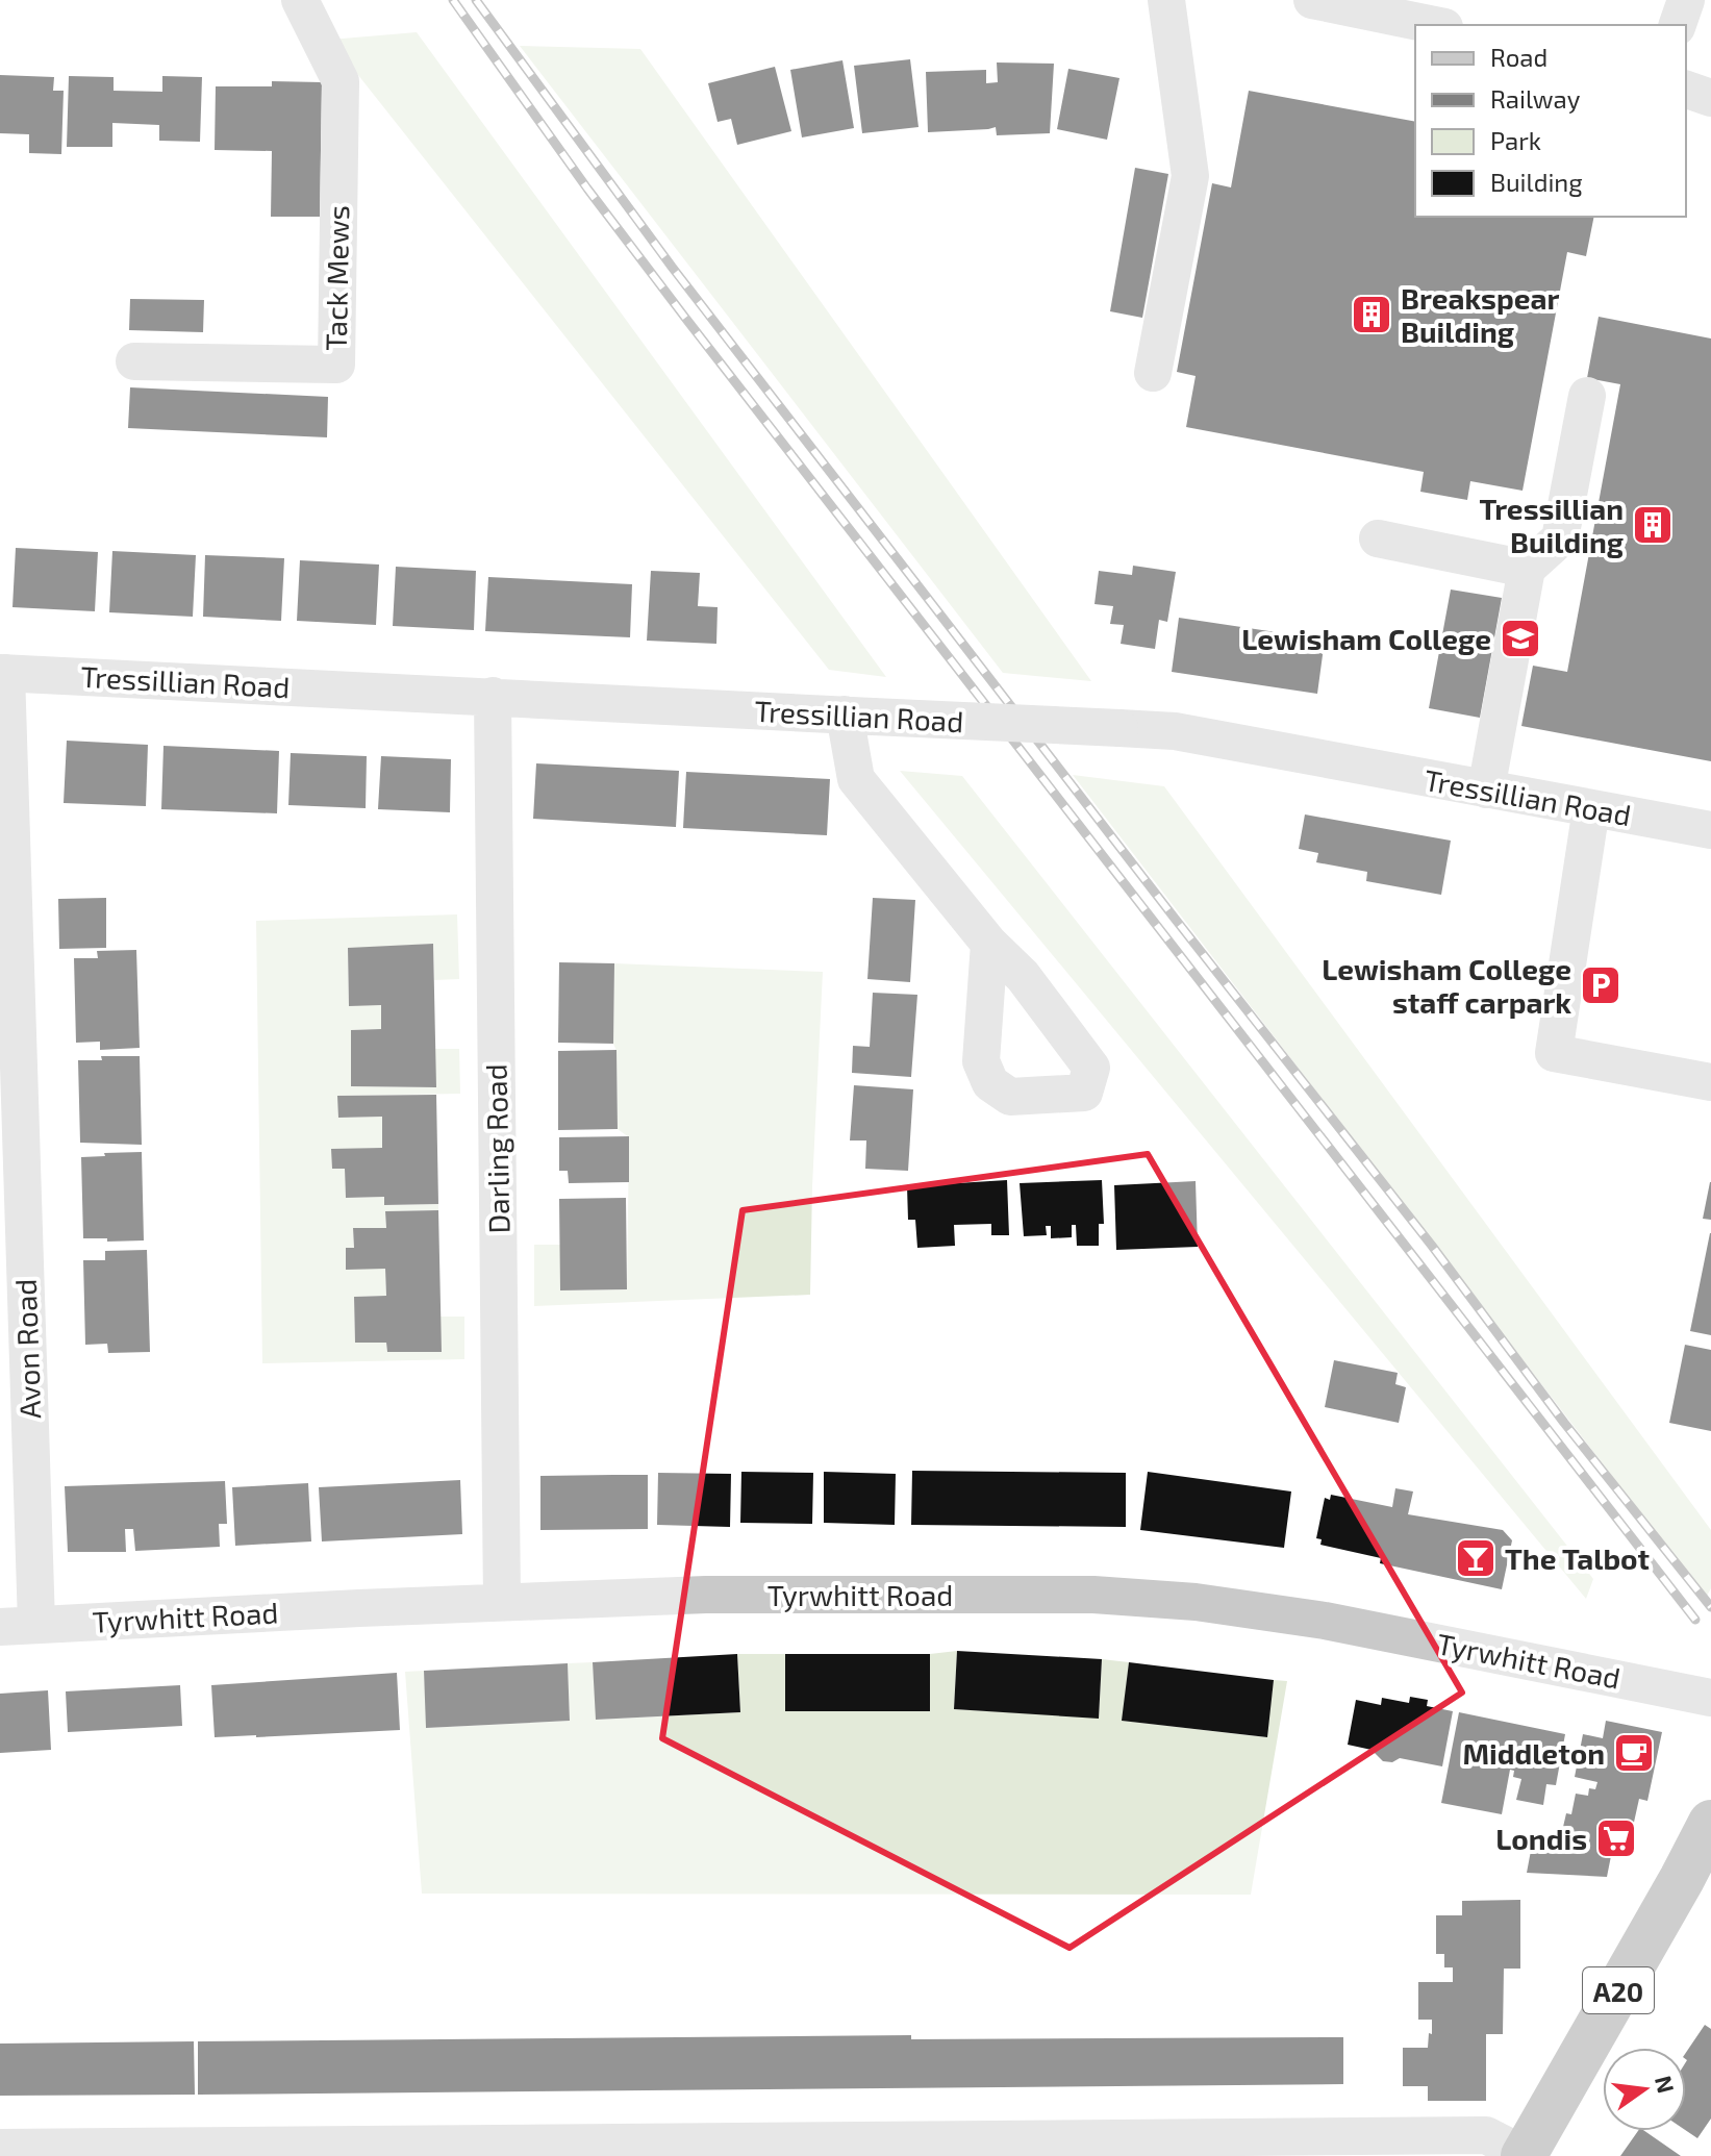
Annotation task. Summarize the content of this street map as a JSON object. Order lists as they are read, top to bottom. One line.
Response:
{"streets":{"highway":["A20"],"street":["Tack Mews","Tressillian Road","Darling Road","Avon Road","Tyrwhitt Road"]},"crossings":[["Tressillian Road","Darling Road"],["Tressillian Road","Avon Road"],["Darling Road","Tyrwhitt Road"],["Avon Road","Tyrwhitt Road"]],"places":{"building":["Breakspear Building","Tressillian Building"],"school or university":["Lewisham College"],"parking":["Lewisham College staff carpark"],"bar":["The Talbot"],"cafe":["Middleton"],"supermarket":["Londis"]},"legend":["Road","Railway","Park","Building"],"north":"right"}
